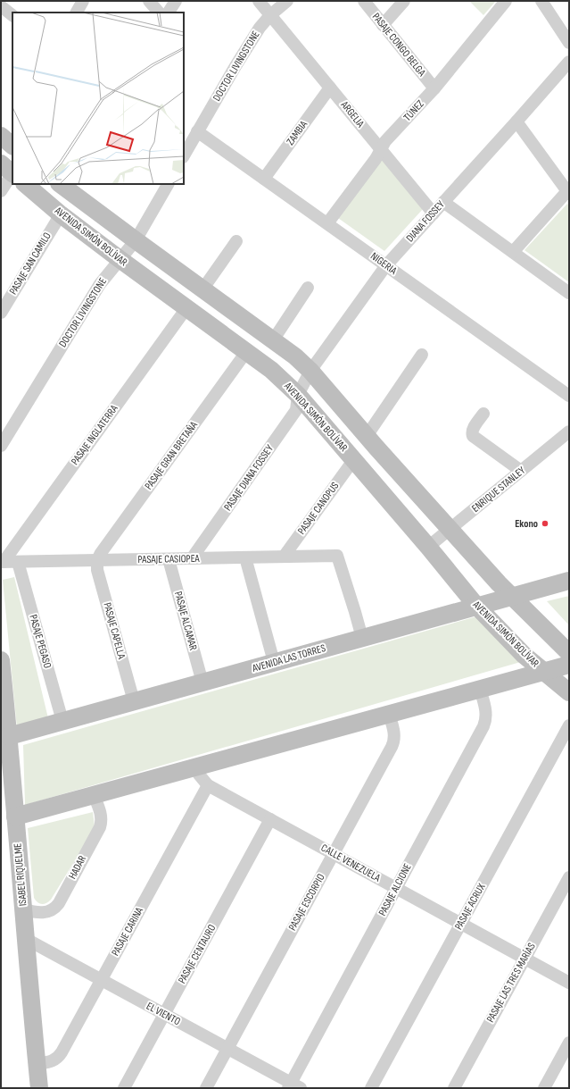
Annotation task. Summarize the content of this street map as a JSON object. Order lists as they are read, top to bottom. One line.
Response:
{"streets":{"street":["PASAJE CONGO BELGA","DOCTOR LIVINGSTONE","TÚNEZ","ARGELIA","ZAMBIA","DIANA FOSSEY","AVENIDA SIMÓN BOLÍVAR","PASAJE SAN CAMILO","NIGERIA","PASAJE INGLATERRA","PASAJE GRAN BRETAÑA","PASAJE DIANA FOSSEY","ENRIQUE STANLEY","PASAJE CANOPUS","PASAJE CASIOPEA","PASAJE ALCAMAR","PASAJE CAPELLA","PASAJE PEGASO","AVENIDA LAS TORRES","CALLE VENEZUELA","HADAR","ISABEL RIQUELME","PASAJE ALCIONE","PASAJE ESCORPIO","PASAJE ACRUX","PASAJE CARINA","PASAJE CENTAURO","PASAJE LAS TRES MARÍAS","EL VIENTO"]},"crossings":[["PASAJE CONGO BELGA","TÚNEZ"],["DOCTOR LIVINGSTONE","ARGELIA"],["DOCTOR LIVINGSTONE","AVENIDA SIMÓN BOLÍVAR"],["DOCTOR LIVINGSTONE","NIGERIA"],["TÚNEZ","ARGELIA"],["TÚNEZ","NIGERIA"],["ARGELIA","ZAMBIA"],["ARGELIA","DIANA FOSSEY"],["ZAMBIA","NIGERIA"],["DIANA FOSSEY","AVENIDA SIMÓN BOLÍVAR"],["DIANA FOSSEY","NIGERIA"],["DIANA FOSSEY","PASAJE DIANA FOSSEY"],["AVENIDA SIMÓN BOLÍVAR","PASAJE SAN CAMILO"],["AVENIDA SIMÓN BOLÍVAR","PASAJE INGLATERRA"],["AVENIDA SIMÓN BOLÍVAR","PASAJE GRAN BRETAÑA"],["AVENIDA SIMÓN BOLÍVAR","PASAJE DIANA FOSSEY"],["AVENIDA SIMÓN BOLÍVAR","ENRIQUE STANLEY"],["AVENIDA SIMÓN BOLÍVAR","PASAJE CANOPUS"],["AVENIDA SIMÓN BOLÍVAR","AVENIDA LAS TORRES"],["PASAJE INGLATERRA","PASAJE CASIOPEA"],["PASAJE GRAN BRETAÑA","PASAJE CASIOPEA"],["PASAJE GRAN BRETAÑA","PASAJE CAPELLA"],["PASAJE DIANA FOSSEY","PASAJE CASIOPEA"],["PASAJE CANOPUS","PASAJE CASIOPEA"],["PASAJE CASIOPEA","PASAJE ALCAMAR"],["PASAJE CASIOPEA","PASAJE CAPELLA"],["PASAJE CASIOPEA","PASAJE PEGASO"],["PASAJE CASIOPEA","AVENIDA LAS TORRES"],["PASAJE ALCAMAR","AVENIDA LAS TORRES"],["PASAJE CAPELLA","AVENIDA LAS TORRES"],["PASAJE PEGASO","AVENIDA LAS TORRES"],["AVENIDA LAS TORRES","ISABEL RIQUELME"],["CALLE VENEZUELA","PASAJE ALCIONE"],["CALLE VENEZUELA","PASAJE ESCORPIO"],["CALLE VENEZUELA","PASAJE ACRUX"],["CALLE VENEZUELA","PASAJE CARINA"],["CALLE VENEZUELA","PASAJE CENTAURO"],["CALLE VENEZUELA","PASAJE LAS TRES MARÍAS"],["HADAR","ISABEL RIQUELME"],["ISABEL RIQUELME","PASAJE CARINA"],["ISABEL RIQUELME","EL VIENTO"],["PASAJE ALCIONE","EL VIENTO"],["PASAJE ESCORPIO","EL VIENTO"],["PASAJE CARINA","EL VIENTO"],["PASAJE CENTAURO","EL VIENTO"]],"places":["Ekono"]}
